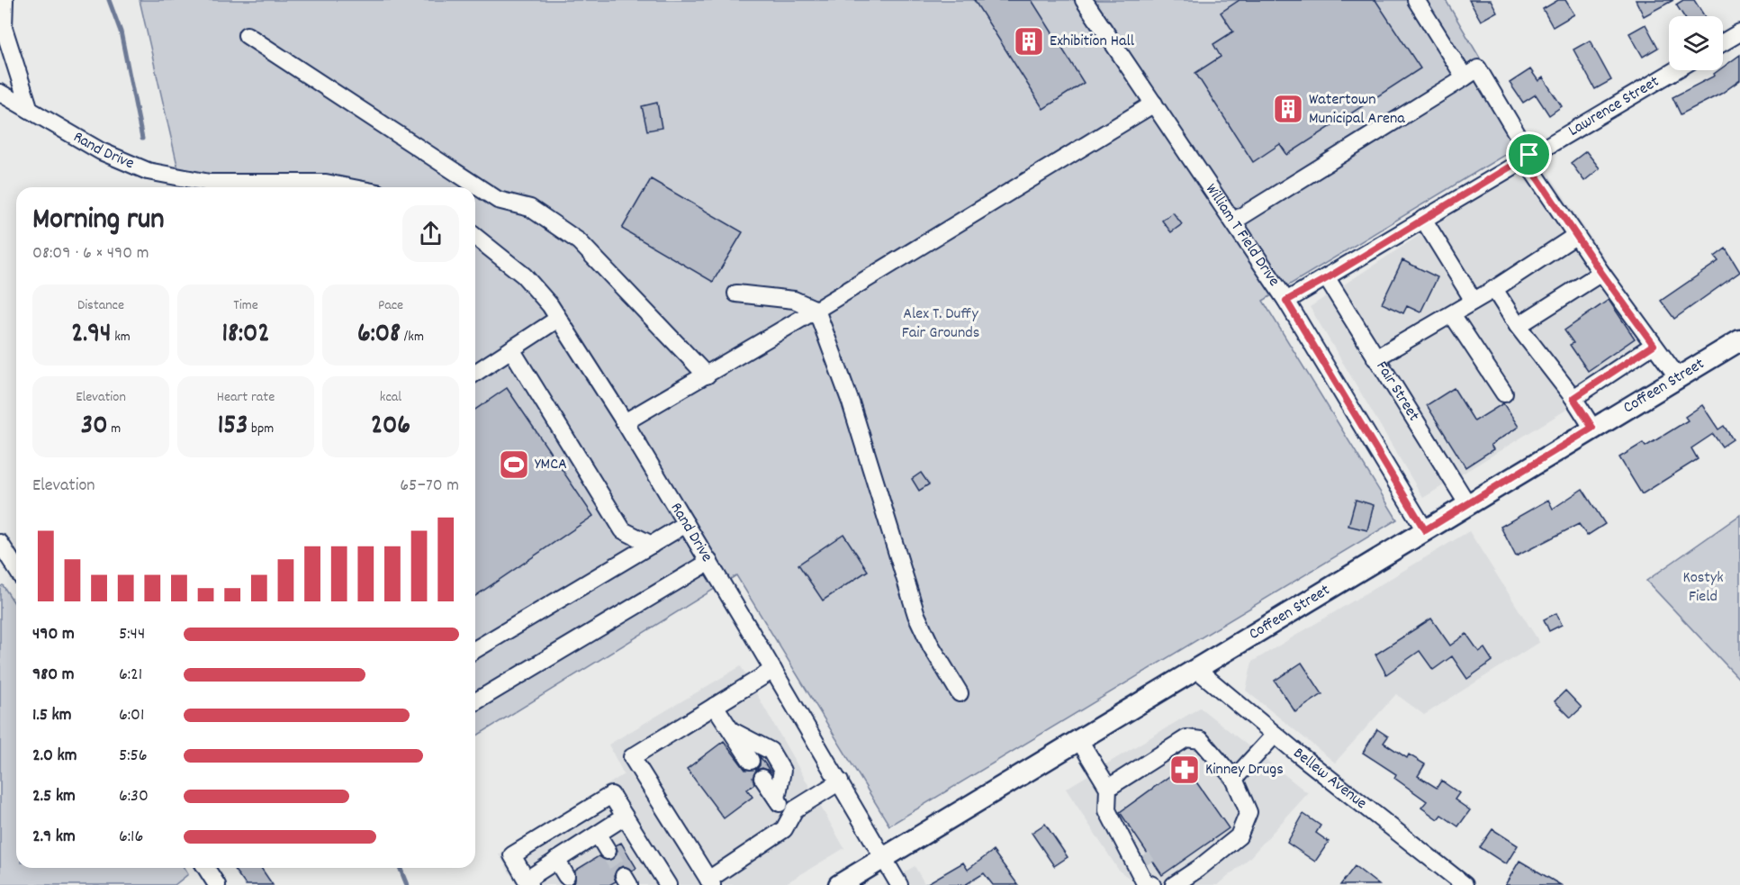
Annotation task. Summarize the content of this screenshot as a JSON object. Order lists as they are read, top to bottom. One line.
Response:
{"streets":{"main road":["Coffeen Street"],"street":["Lawrence Street","Rand Drive","William T Field Drive","Fair Street","Bellew Avenue"]},"crossings":[["Lawrence Street","William T Field Drive"],["Lawrence Street","Fair Street"],["Rand Drive","Coffeen Street"],["William T Field Drive","Coffeen Street"],["Coffeen Street","Fair Street"],["Coffeen Street","Bellew Avenue"]],"parks":["Alex T. Duffy Fair Grounds","Kostyk Field"],"places":{"building":["Exhibition Hall","Watertown Municipal Arena"],"sports":["YMCA"],"pharmacy":["Kinney Drugs"]},"page":{"heading":["Morning run","08:09 · 6 × 490 m"],"stats":[["Distance","2.94 km"],["Time","18:02"],["Pace","6:08 /km"],["Elevation","30 m"],["Heart rate","153 bpm"],["kcal","206"]],"chart":["Elevation","65–70 m"],"list":[{"name":"490 m","note":"5:44"},{"name":"980 m","note":"6:21"},{"name":"1.5 km","note":"6:01"},{"name":"2.0 km","note":"5:56"},{"name":"2.5 km","note":"6:30"},{"name":"2.9 km","note":"6:16"}]}}
